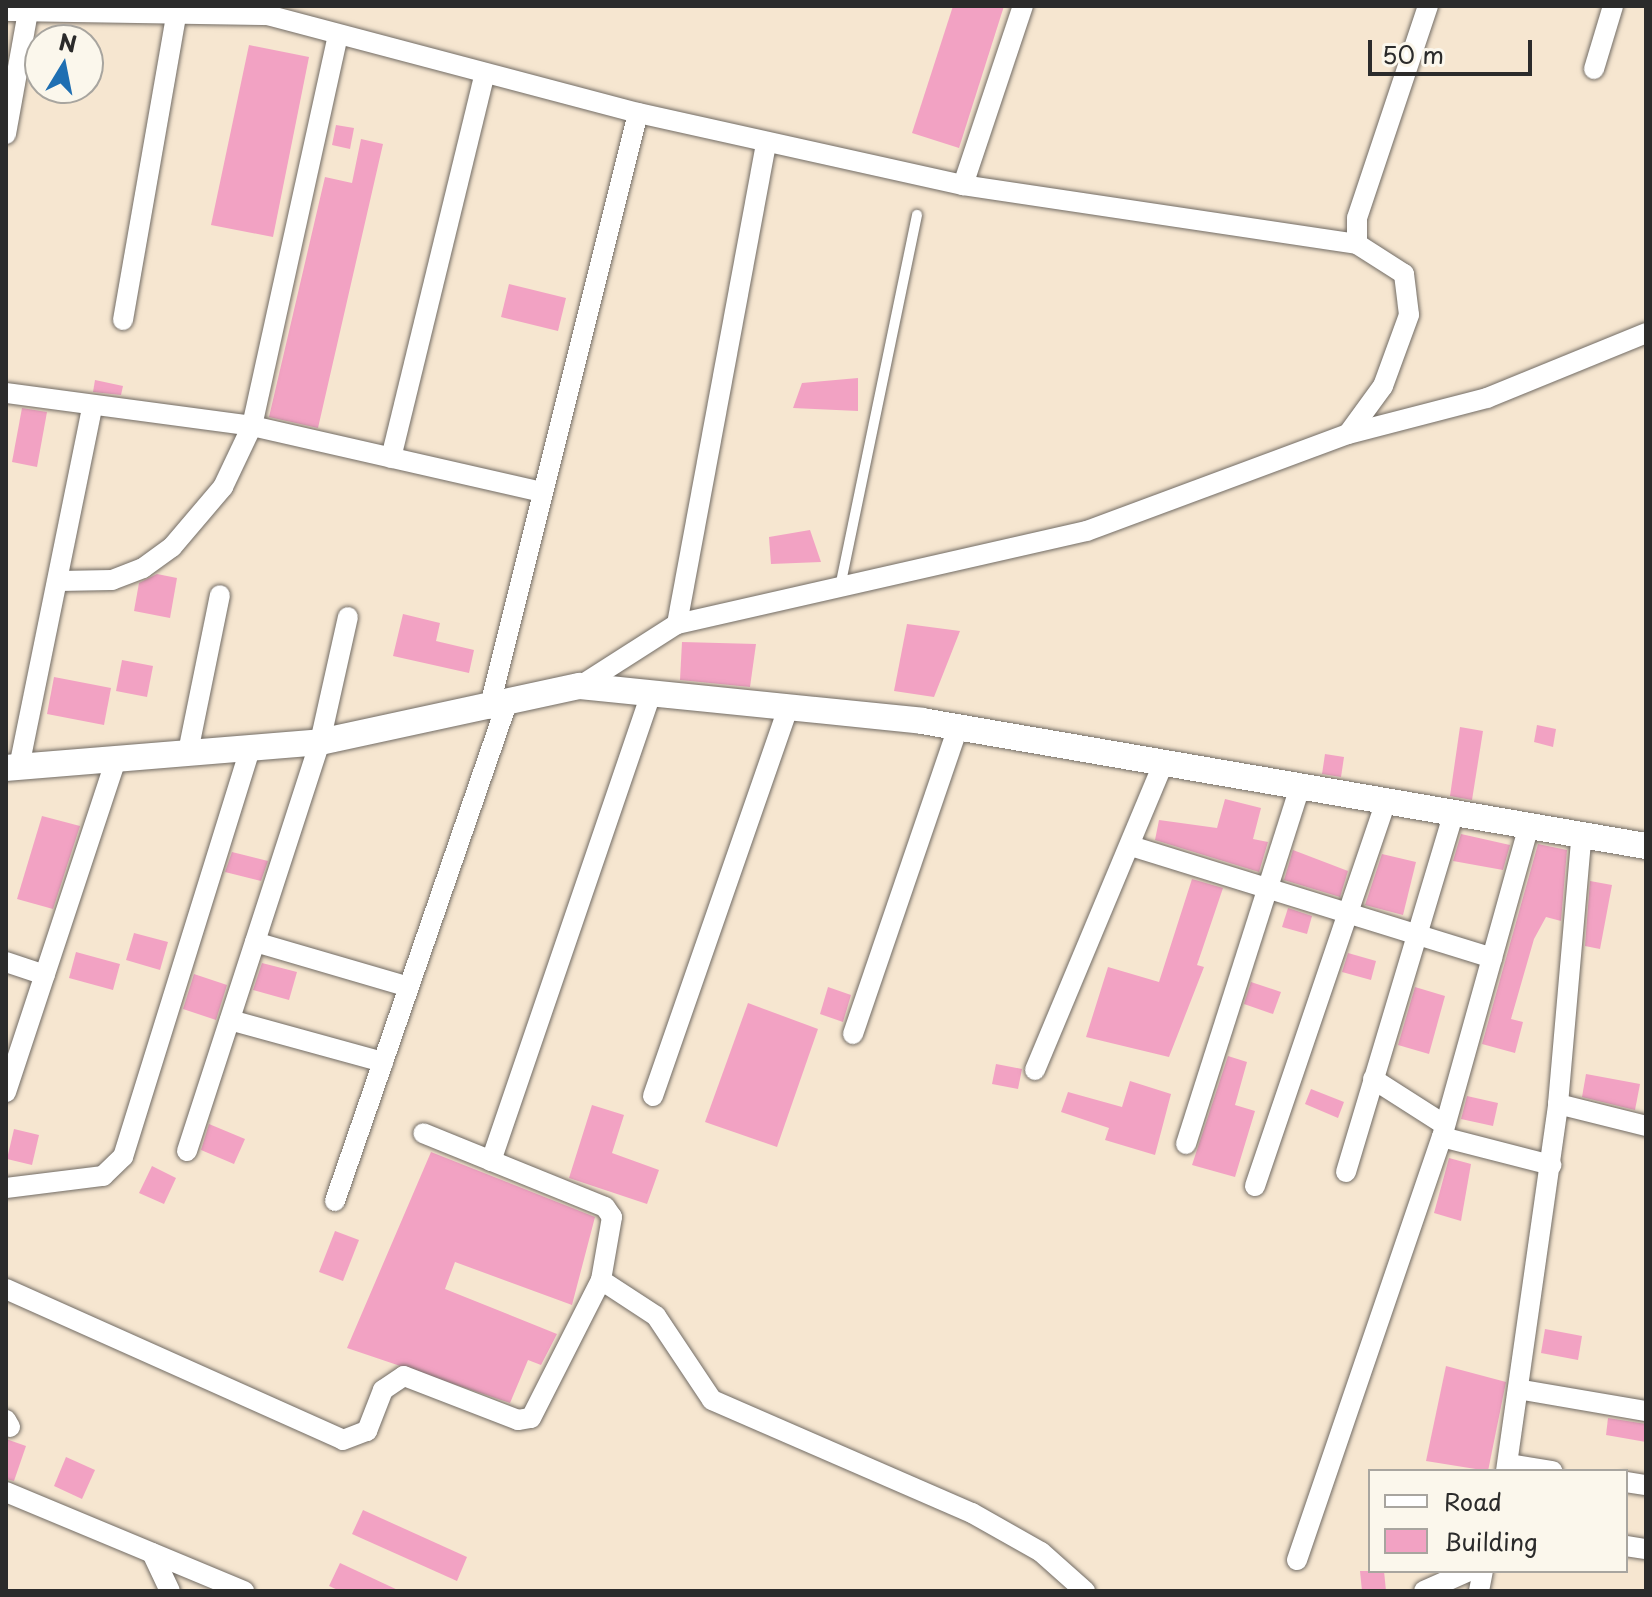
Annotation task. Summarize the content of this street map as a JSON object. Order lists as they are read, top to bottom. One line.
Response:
{"legend":["Road","Building"],"scale_bar":"50 m","north":"top"}
